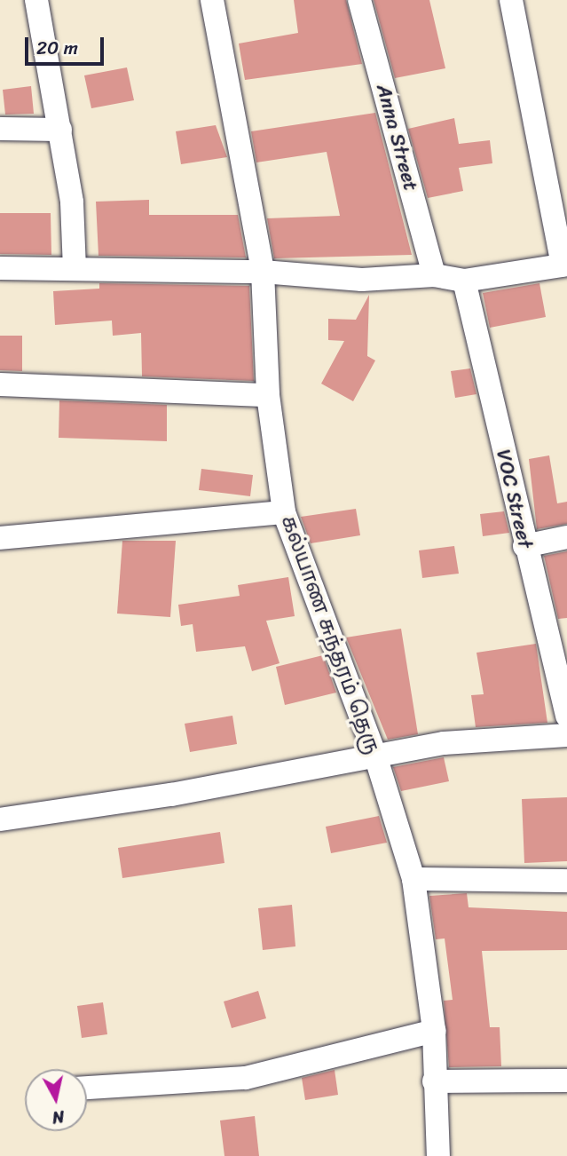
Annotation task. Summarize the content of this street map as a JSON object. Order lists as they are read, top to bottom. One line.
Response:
{"streets":{"street":["Anna Street","VOC Street","கல்யாண சுந்தரம் தெரு"]},"scale_bar":"20 m","north":"bottom"}
